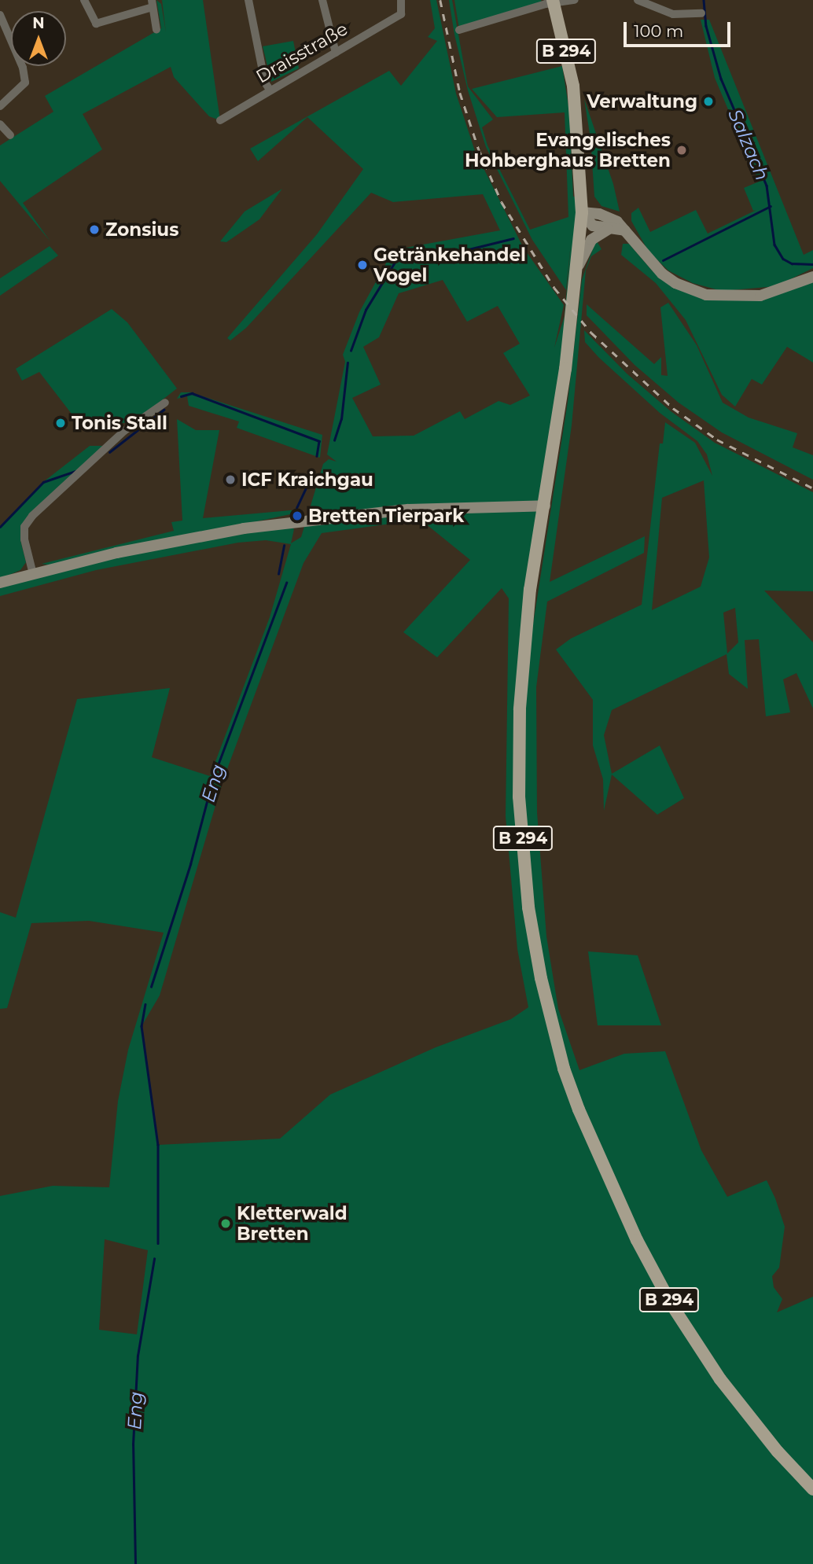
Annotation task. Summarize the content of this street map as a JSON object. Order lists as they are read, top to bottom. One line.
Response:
{"streets":{"main road":["B 294"],"street":["Draisstraße"]},"water":["Salzach","Eng"],"places":["Verwaltung","Evangelisches Hohberghaus Bretten","Zonsius","Getränkehandel Vogel","Tonis Stall","ICF Kraichgau","Bretten Tierpark","Kletterwald Bretten"],"scale_bar":"100 m","north":"top"}
